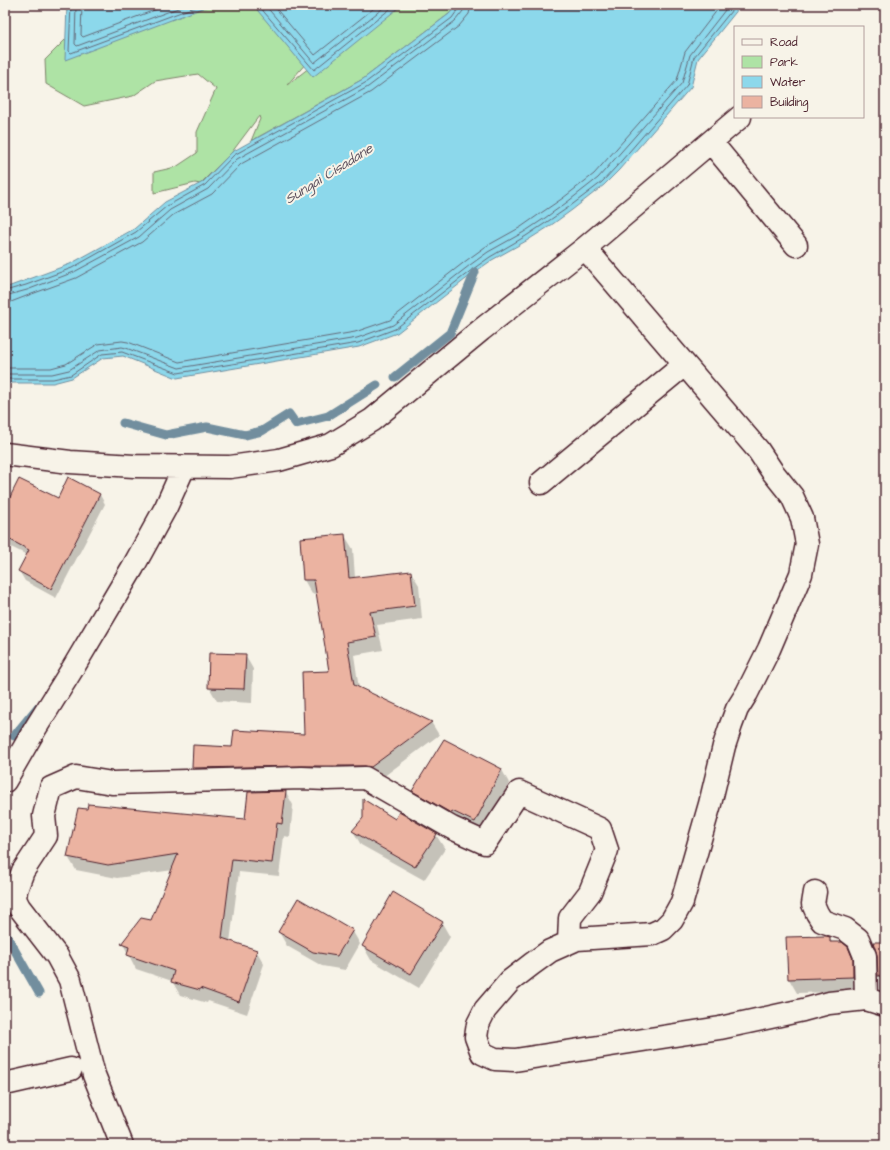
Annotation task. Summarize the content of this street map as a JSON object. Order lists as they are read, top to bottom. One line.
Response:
{"water":["Sungai Cisadane"],"legend":["Road","Park","Water","Building"]}
